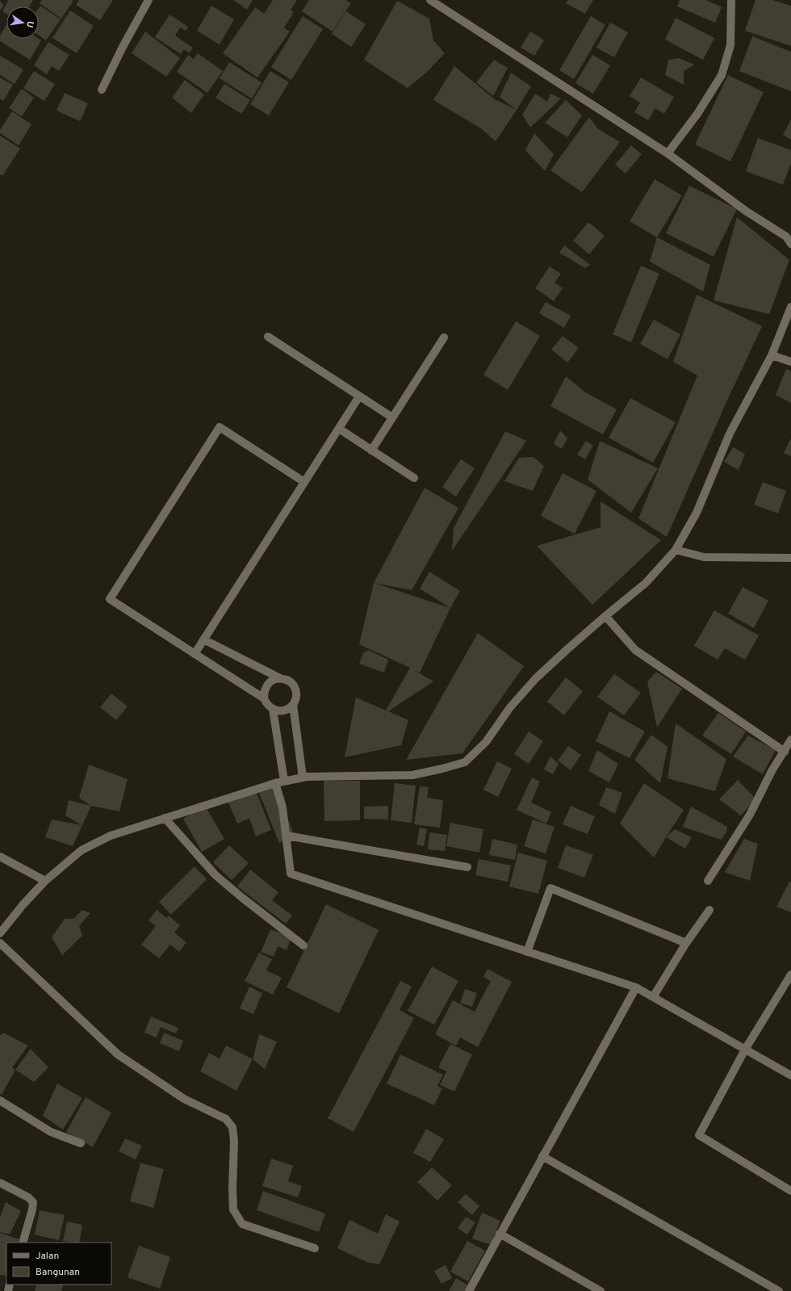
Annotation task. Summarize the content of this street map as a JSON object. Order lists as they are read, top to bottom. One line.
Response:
{"legend":["Jalan","Bangunan"],"north":"right"}
